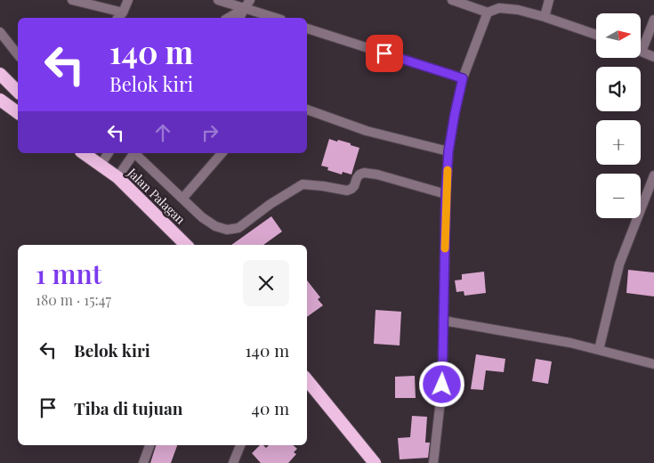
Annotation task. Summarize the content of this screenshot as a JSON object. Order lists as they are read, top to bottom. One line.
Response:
{"streets":{"highway":["Jalan Palagan"]},"north":"right","page":{"map_buttons":["+","−"],"turn":["140 m","Belok kiri"],"heading":["1 mnt","180 m · 15:47"],"list":[{"name":"Belok kiri","value":"140 m"},{"name":"Tiba di tujuan","value":"40 m"}]}}
